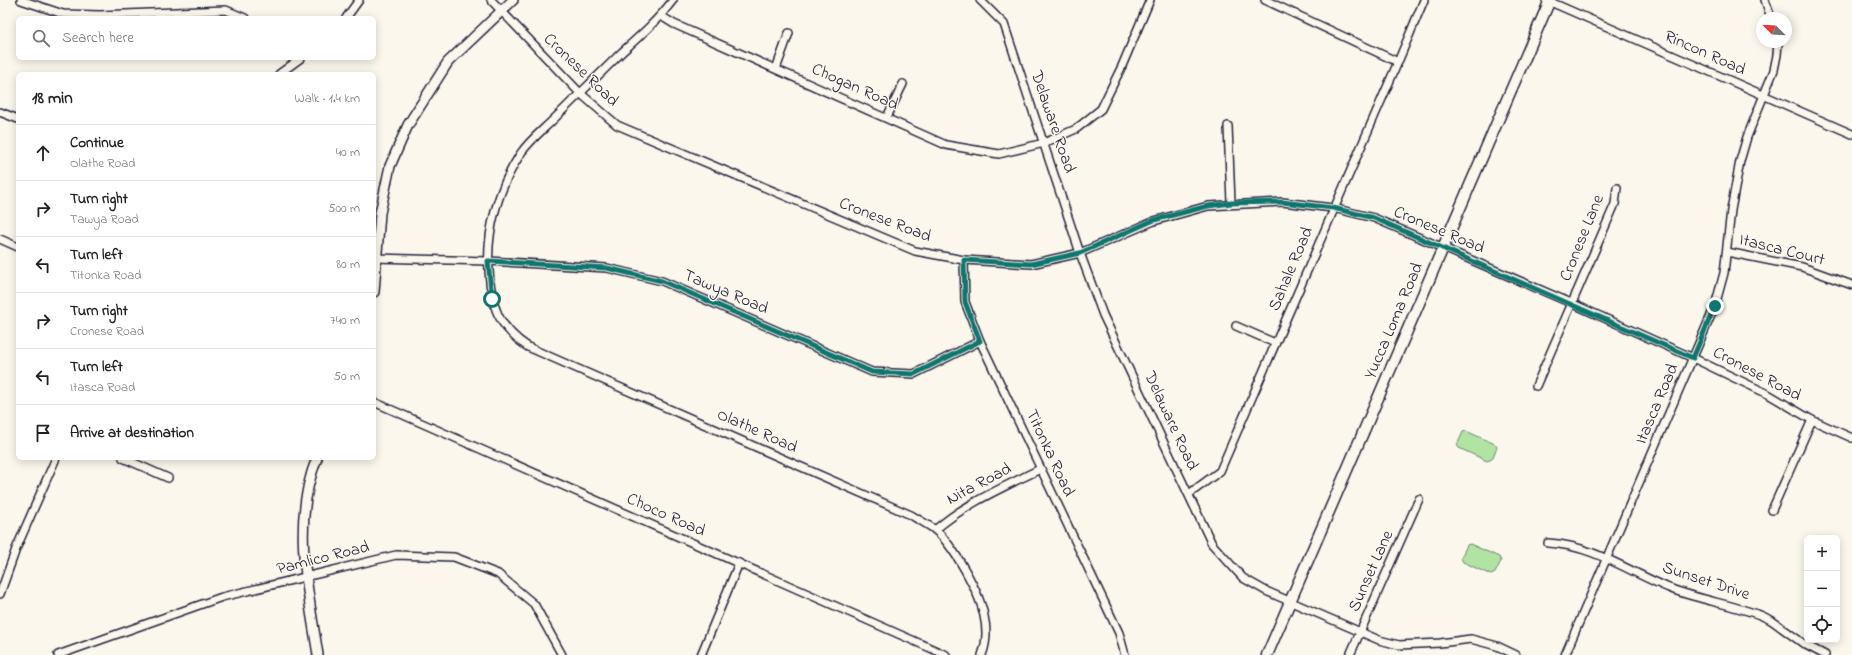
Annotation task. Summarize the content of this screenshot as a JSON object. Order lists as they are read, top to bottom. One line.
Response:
{"streets":{"main road":["Yucca Loma Road"],"street":["Rincon Road","Cronese Road","Chogan Road","Delaware Road","Cronese Lane","Itasca Court","Sahale Road","Tawya Road","Itasca Road","Olathe Road","Titonka Road","Nita Road","Choco Road","Pamlico Road","Sunset Lane","Sunset Drive"]},"crossings":[["Rincon Road","Yucca Loma Road"],["Rincon Road","Itasca Road"],["Cronese Road","Delaware Road"],["Cronese Road","Cronese Lane"],["Cronese Road","Sahale Road"],["Cronese Road","Yucca Loma Road"],["Cronese Road","Itasca Road"],["Cronese Road","Olathe Road"],["Cronese Road","Titonka Road"],["Chogan Road","Delaware Road"],["Chogan Road","Olathe Road"],["Delaware Road","Sahale Road"],["Delaware Road","Yucca Loma Road"],["Delaware Road","Sunset Lane"],["Itasca Court","Itasca Road"],["Tawya Road","Olathe Road"],["Tawya Road","Titonka Road"],["Itasca Road","Sunset Drive"],["Olathe Road","Nita Road"],["Titonka Road","Nita Road"]],"north":"top left","page":{"search":"Search here","heading":["18 min","Walk · 1.4 km"],"list":[["Continue","Olathe Road","40 m"],["Turn right","Tawya Road","500 m"],["Turn left","Titonka Road","80 m"],["Turn right","Cronese Road","740 m"],["Turn left","Itasca Road","50 m"],"Arrive at destination"],"map_buttons":["+","−"]}}
